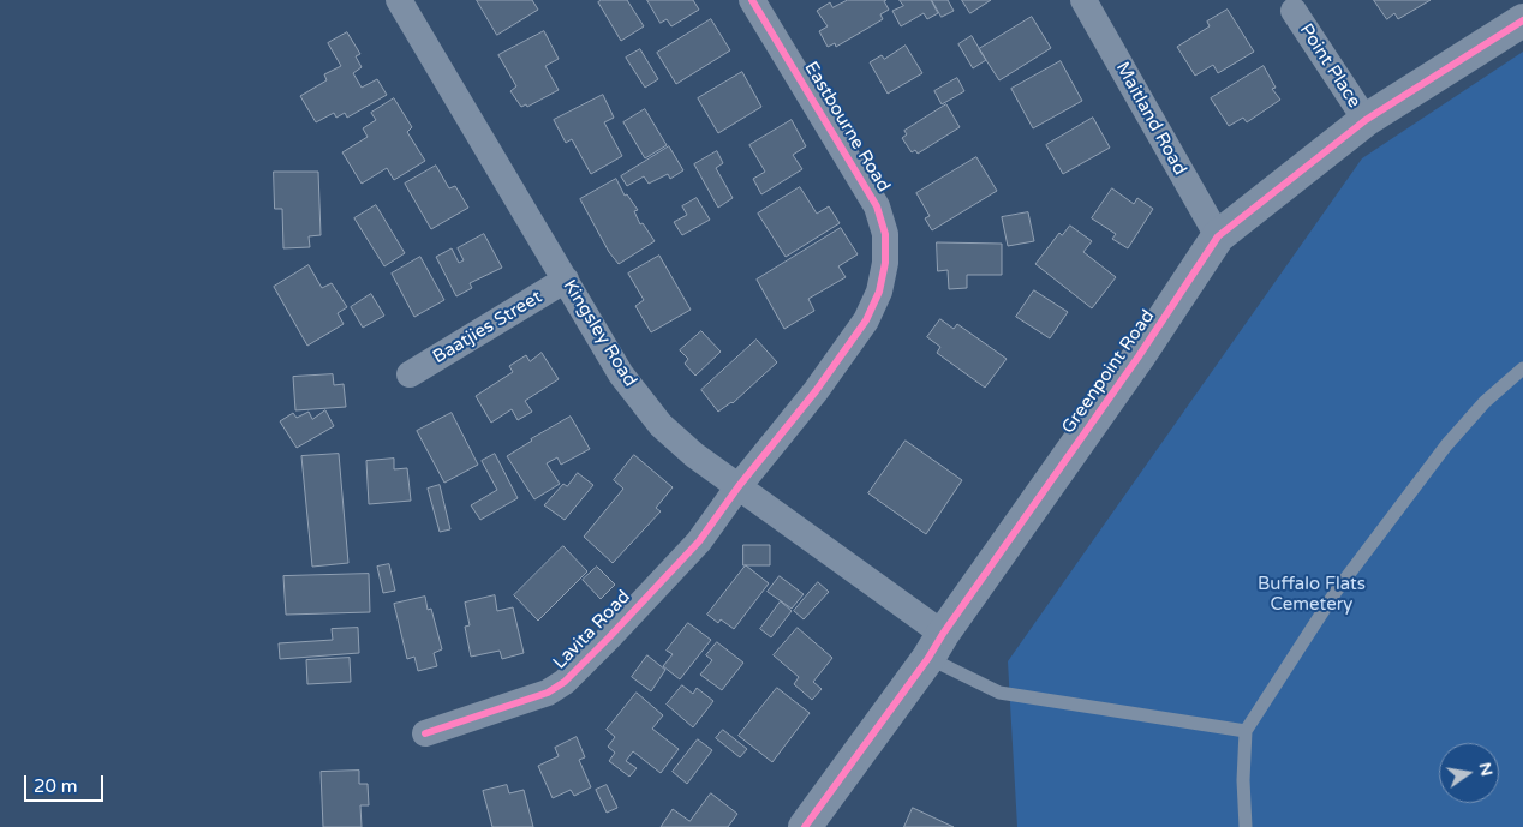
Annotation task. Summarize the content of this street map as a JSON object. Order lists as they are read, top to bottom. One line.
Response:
{"streets":{"street":["Point Place","Maitland Road","Eastbourne Road","Baatjies Street","Kingsley Road","Greenpoint Road","Lavita Road"]},"crossings":[["Point Place","Greenpoint Road"],["Maitland Road","Greenpoint Road"],["Eastbourne Road","Kingsley Road"],["Eastbourne Road","Lavita Road"],["Baatjies Street","Kingsley Road"],["Kingsley Road","Greenpoint Road"],["Kingsley Road","Lavita Road"]],"parks":["Buffalo Flats Cemetery"],"scale_bar":"20 m","north":"right"}
